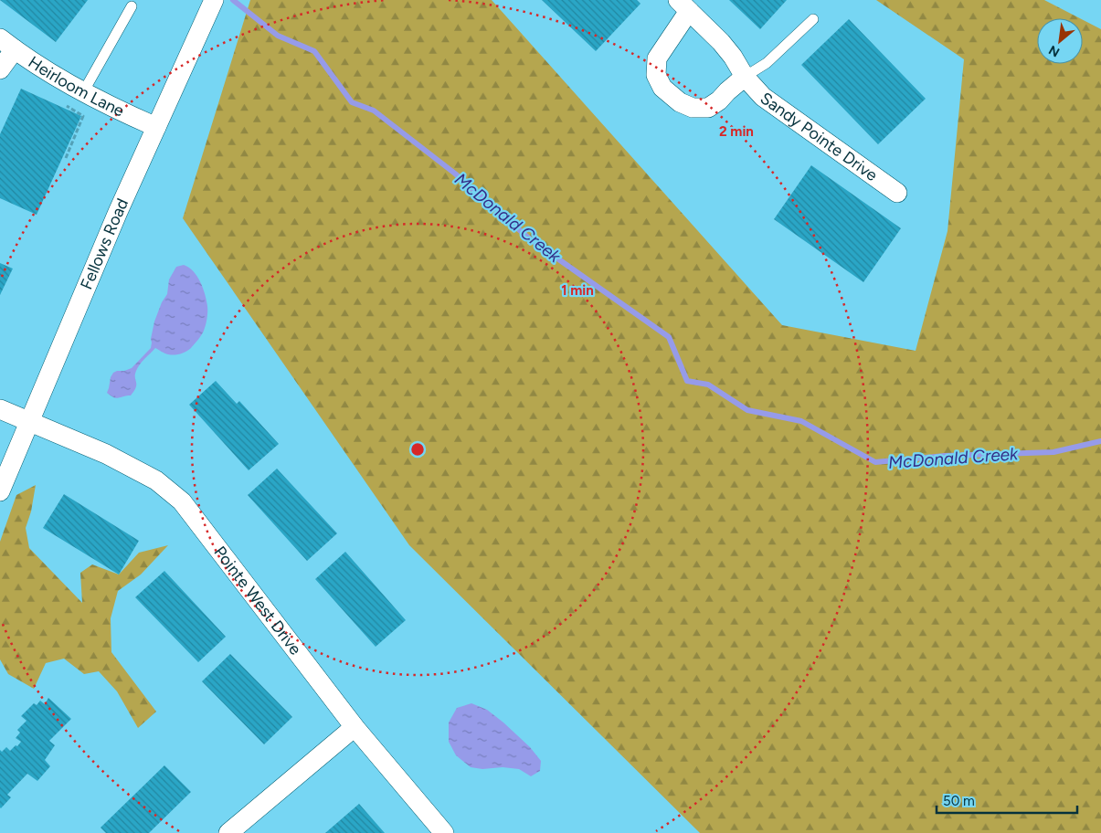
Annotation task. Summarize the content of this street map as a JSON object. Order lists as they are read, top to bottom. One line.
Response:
{"streets":{"street":["Heirloom Lane","Sandy Pointe Drive","Fellows Road","Pointe West Drive"]},"crossings":[["Heirloom Lane","Fellows Road"],["Fellows Road","Pointe West Drive"]],"water":["McDonald Creek"],"scale_bar":"50 m","north":"bottom left","rings":["2 min","1 min"]}
